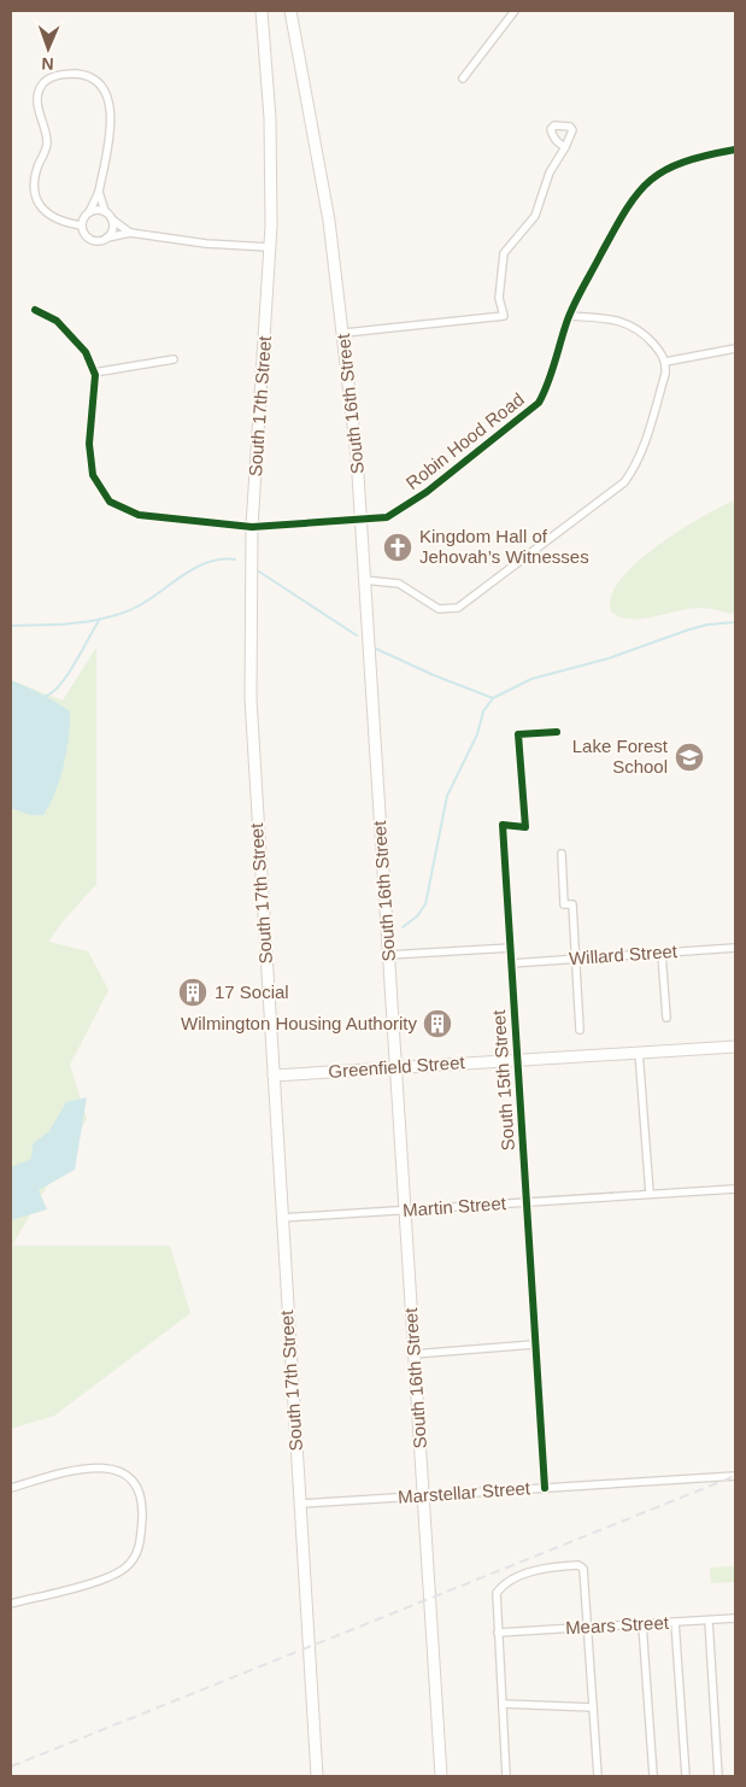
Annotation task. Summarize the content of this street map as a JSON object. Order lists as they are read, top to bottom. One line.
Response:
{"streets":{"main road":["South 16th Street","South 17th Street","Greenfield Street"],"street":["Robin Hood Road","Willard Street","South 15th Street","Martin Street","Marstellar Street","Mears Street"]},"crossings":[["South 16th Street","Robin Hood Road"],["South 16th Street","Greenfield Street"],["South 16th Street","Martin Street"],["South 16th Street","Marstellar Street"],["South 17th Street","Robin Hood Road"],["South 17th Street","Greenfield Street"],["South 17th Street","Martin Street"],["South 17th Street","Marstellar Street"],["Willard Street","South 15th Street"],["Greenfield Street","South 15th Street"],["South 15th Street","Martin Street"],["South 15th Street","Marstellar Street"]],"places":{"church":["Kingdom Hall of Jehovah’s Witnesses"],"school or university":["Lake Forest School"],"building":["17 Social","Wilmington Housing Authority"]},"north":"bottom"}
